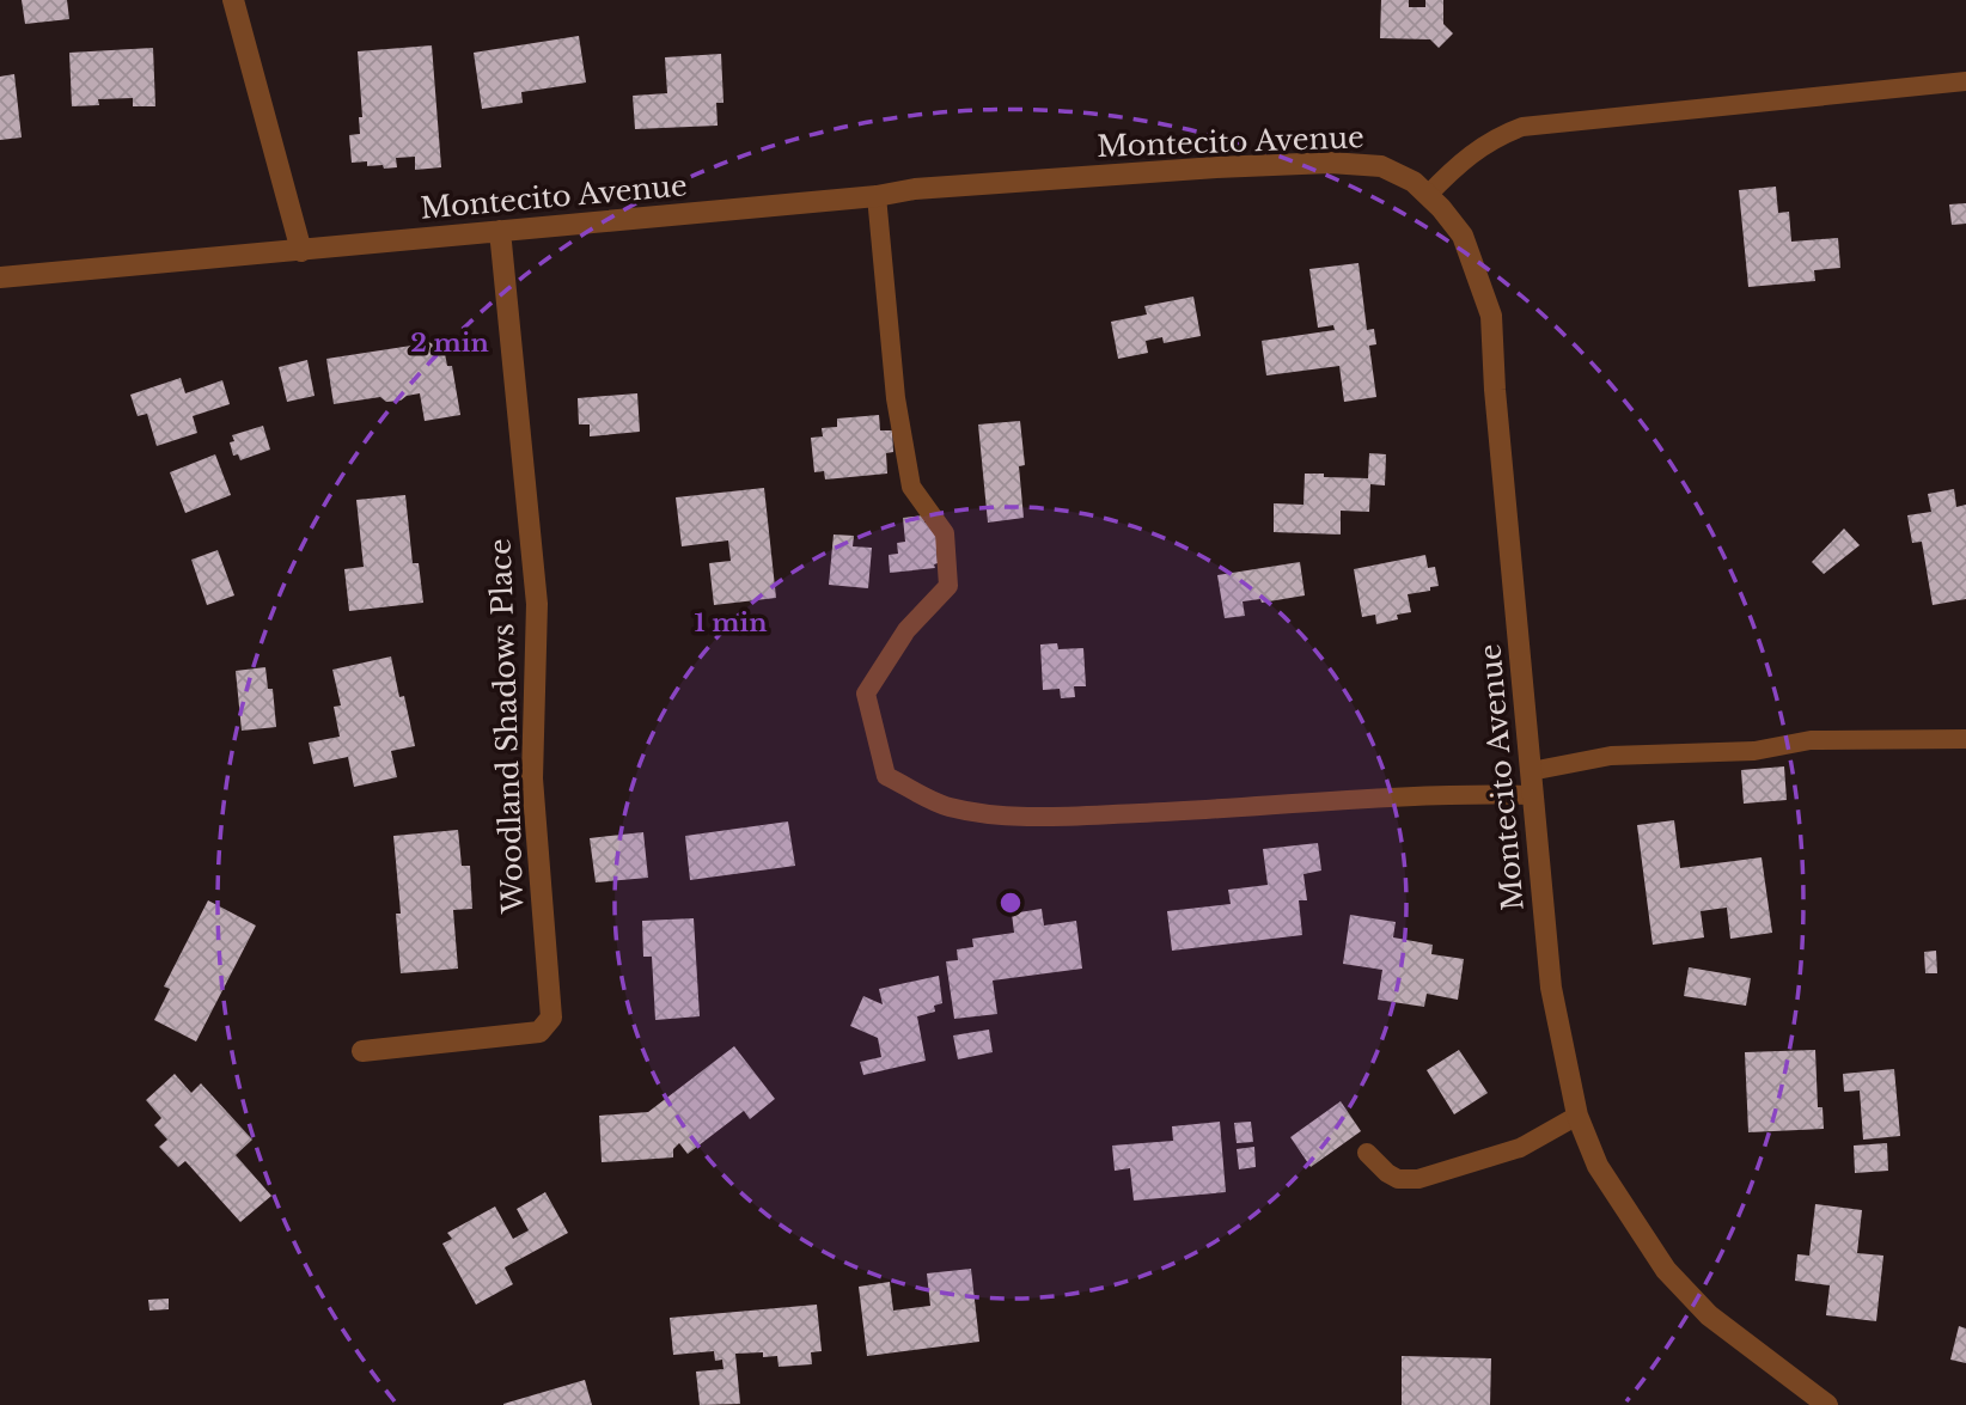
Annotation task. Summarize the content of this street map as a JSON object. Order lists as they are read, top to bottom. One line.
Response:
{"streets":{"street":["Montecito Avenue","Woodland Shadows Place"]},"crossings":[["Montecito Avenue","Woodland Shadows Place"]],"rings":["2 min","1 min"]}
